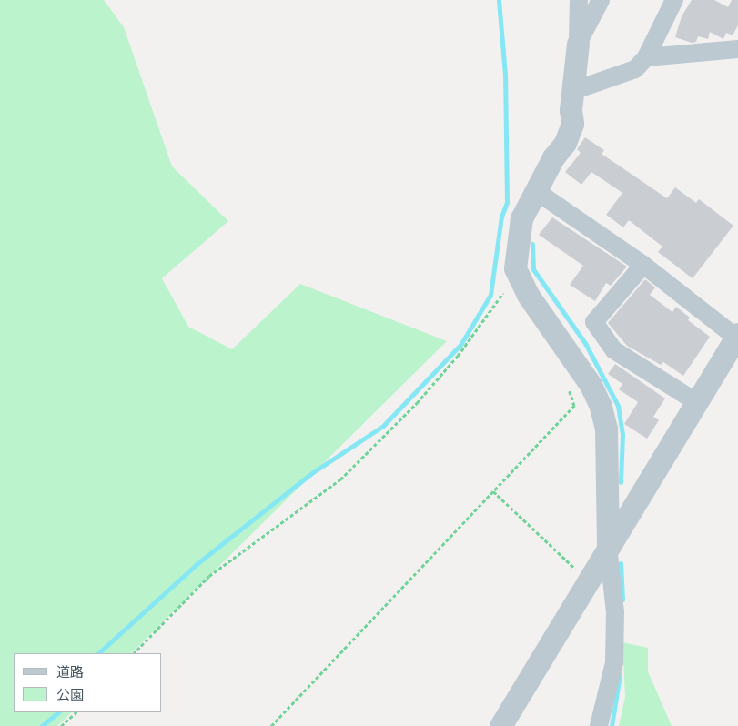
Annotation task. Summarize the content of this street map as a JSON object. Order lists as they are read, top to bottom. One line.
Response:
{"legend":["道路","公園"]}
